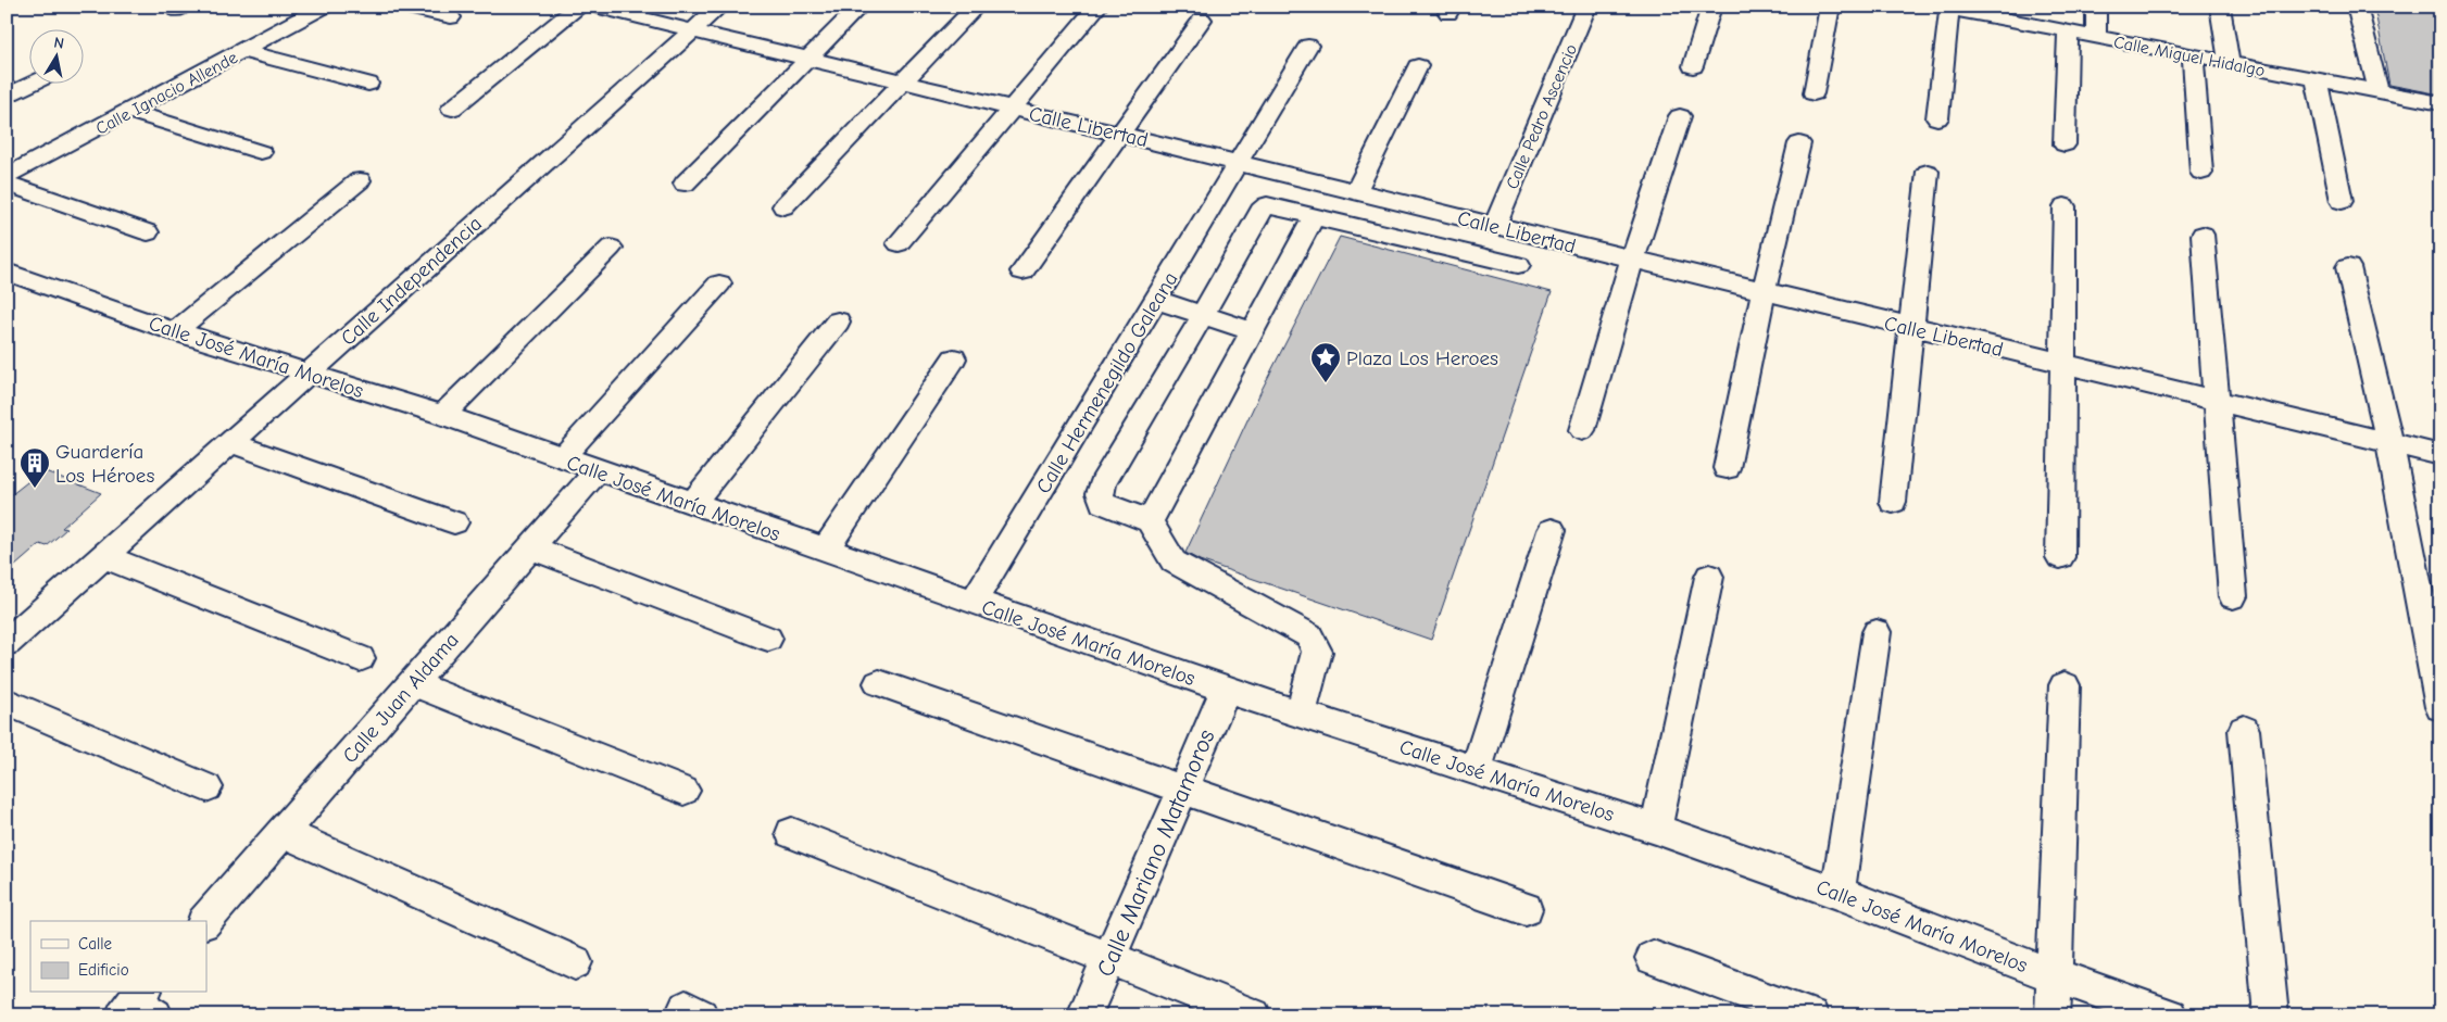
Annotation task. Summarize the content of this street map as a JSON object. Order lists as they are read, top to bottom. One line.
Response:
{"streets":{"street":["Calle Miguel Hidalgo","Calle Ignacio Allende","Calle Pedro Ascencio","Calle Libertad","Calle Independencia","Calle José María Morelos","Calle Hermenegildo Galeana","Calle Juan Aldama","Calle Mariano Matamoros"]},"crossings":[["Calle Pedro Ascencio","Calle Libertad"],["Calle Libertad","Calle Independencia"],["Calle Libertad","Calle Hermenegildo Galeana"],["Calle Independencia","Calle José María Morelos"],["Calle José María Morelos","Calle Hermenegildo Galeana"],["Calle José María Morelos","Calle Juan Aldama"],["Calle José María Morelos","Calle Mariano Matamoros"]],"places":{"place":["Plaza Los Heroes"],"building":["Guardería Los Héroes"]},"legend":["Calle","Edificio"],"north":"top"}
